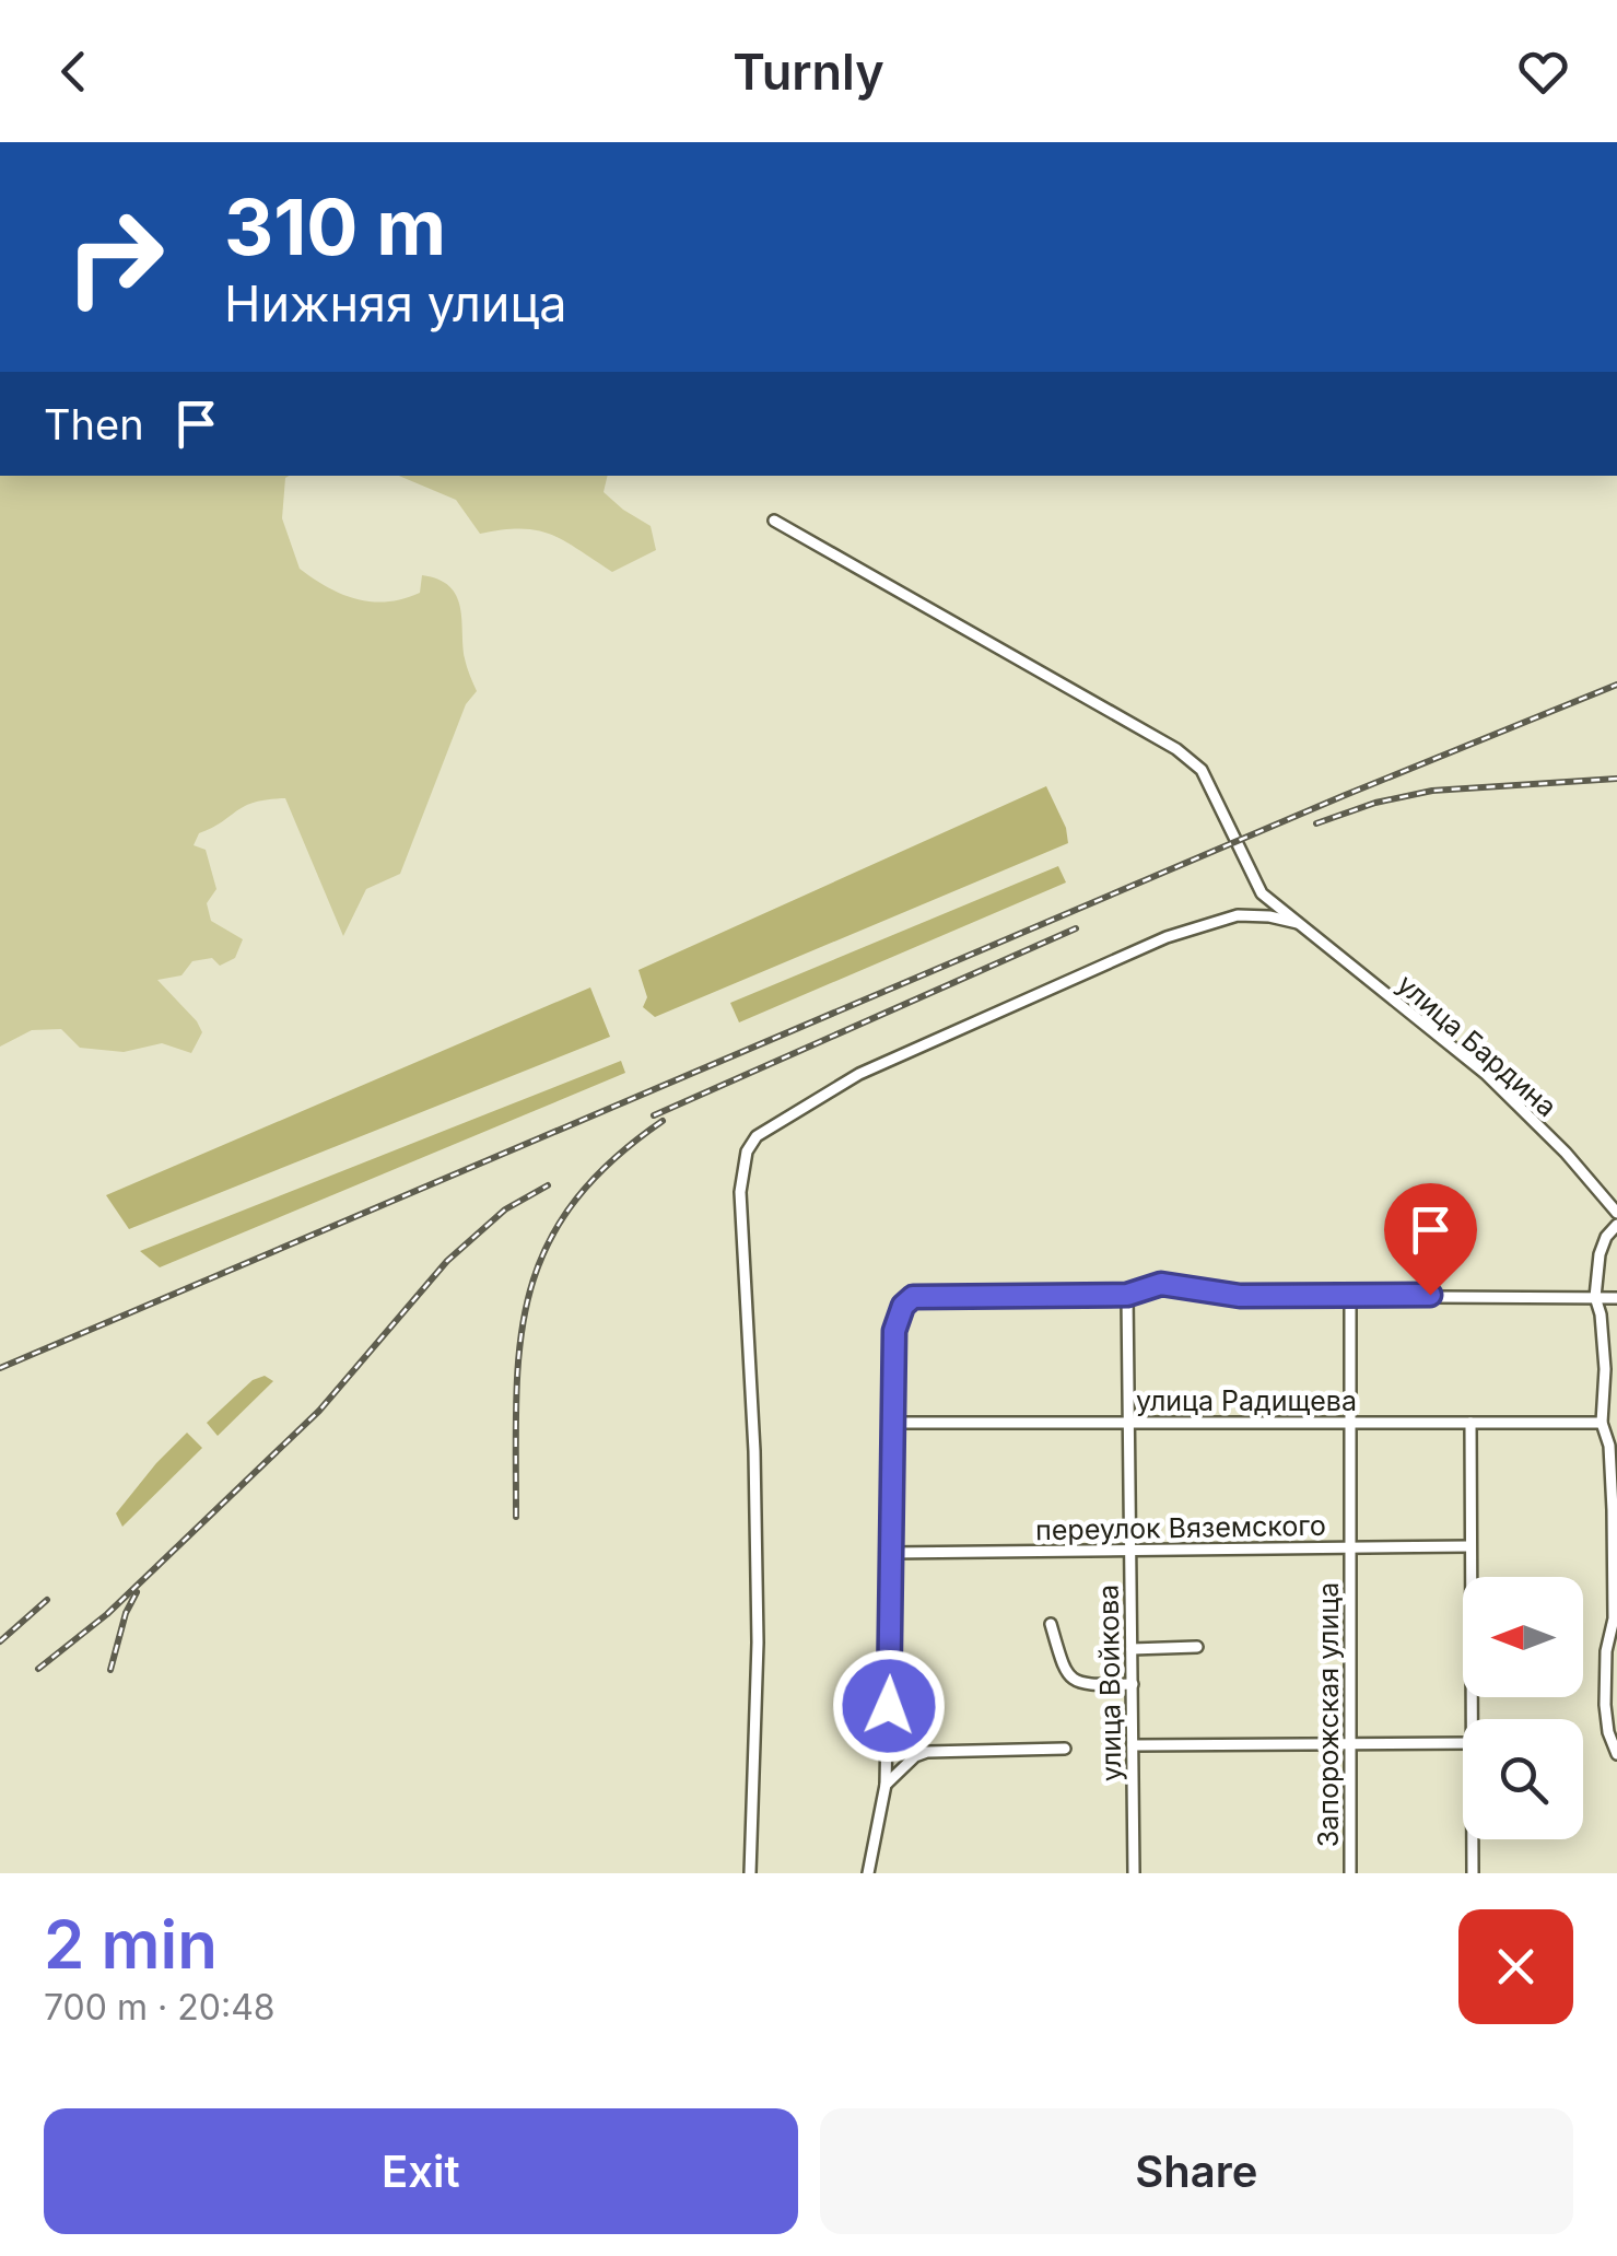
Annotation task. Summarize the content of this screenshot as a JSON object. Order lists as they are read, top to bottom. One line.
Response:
{"streets":{"street":["улица Бардина","улица Радищева","переулок Вяземского","улица Войкова","Запорожская улица"]},"crossings":[["улица Радищева","улица Войкова"],["улица Радищева","Запорожская улица"],["переулок Вяземского","улица Войкова"],["переулок Вяземского","Запорожская улица"]],"north":"left","page":{"header":"Turnly","turn":["310 m","Нижняя улица"],"then":"Then","heading":["2 min","700 m · 20:48"],"buttons":["Exit","Share"]}}
